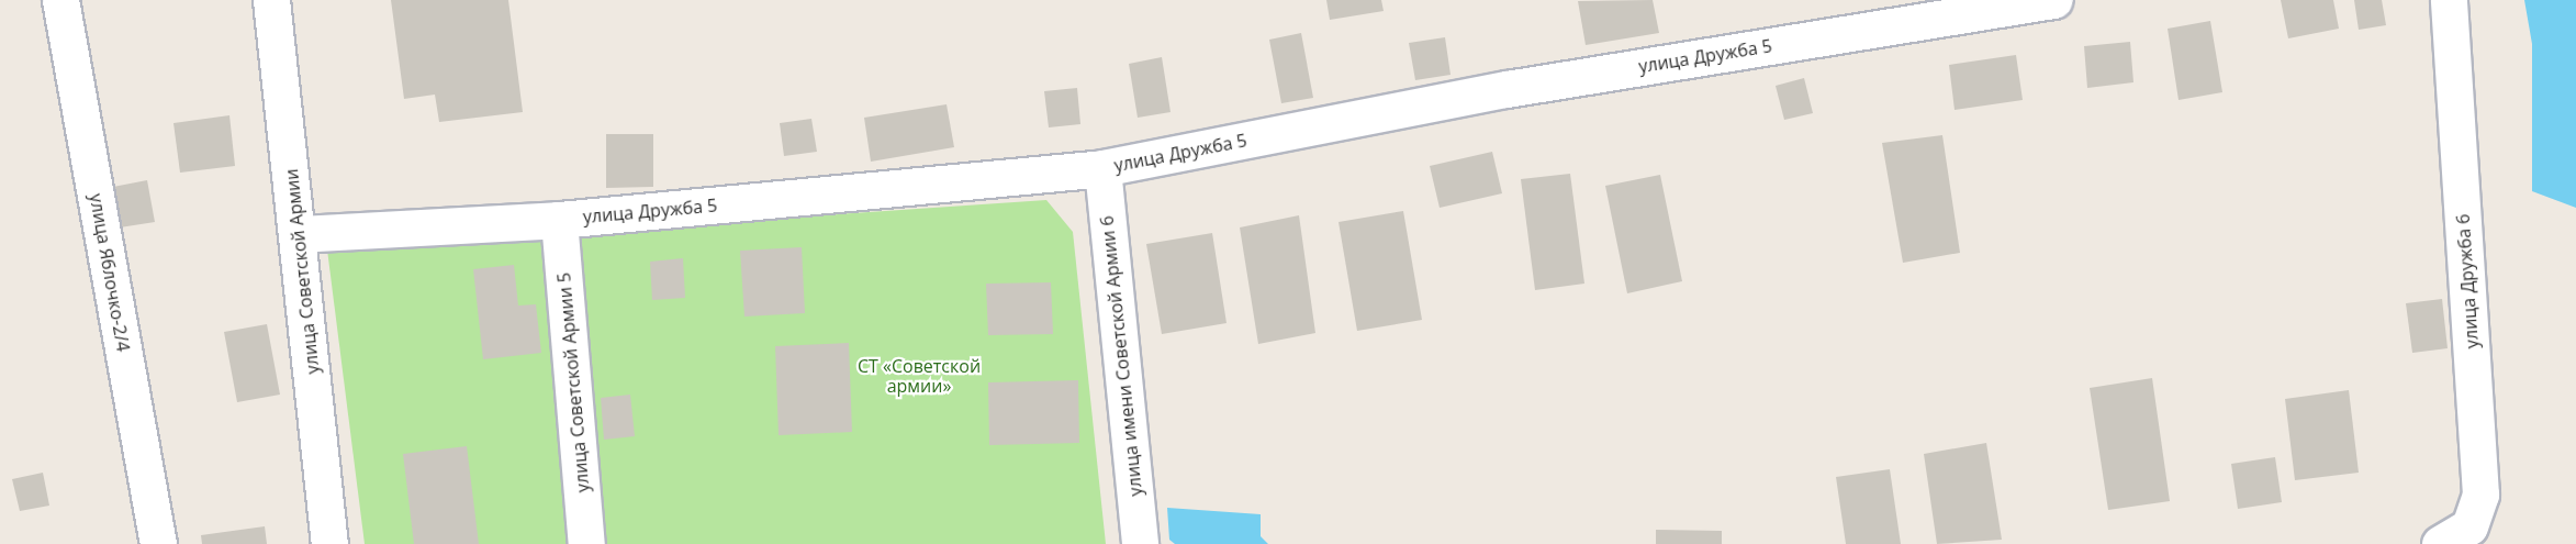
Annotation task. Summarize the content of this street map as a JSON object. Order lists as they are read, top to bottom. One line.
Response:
{"streets":{"street":["улица Дружба 5","улица Советской Армии","улица Яблочко-2/4","улица Дружба 6","улица имени Советской Армии 6","улица Советской Армии 5"]},"crossings":[["улица Дружба 5","улица Советской Армии"],["улица Дружба 5","улица имени Советской Армии 6"],["улица Дружба 5","улица Советской Армии 5"]],"parks":["СТ «Советской армии»"]}
